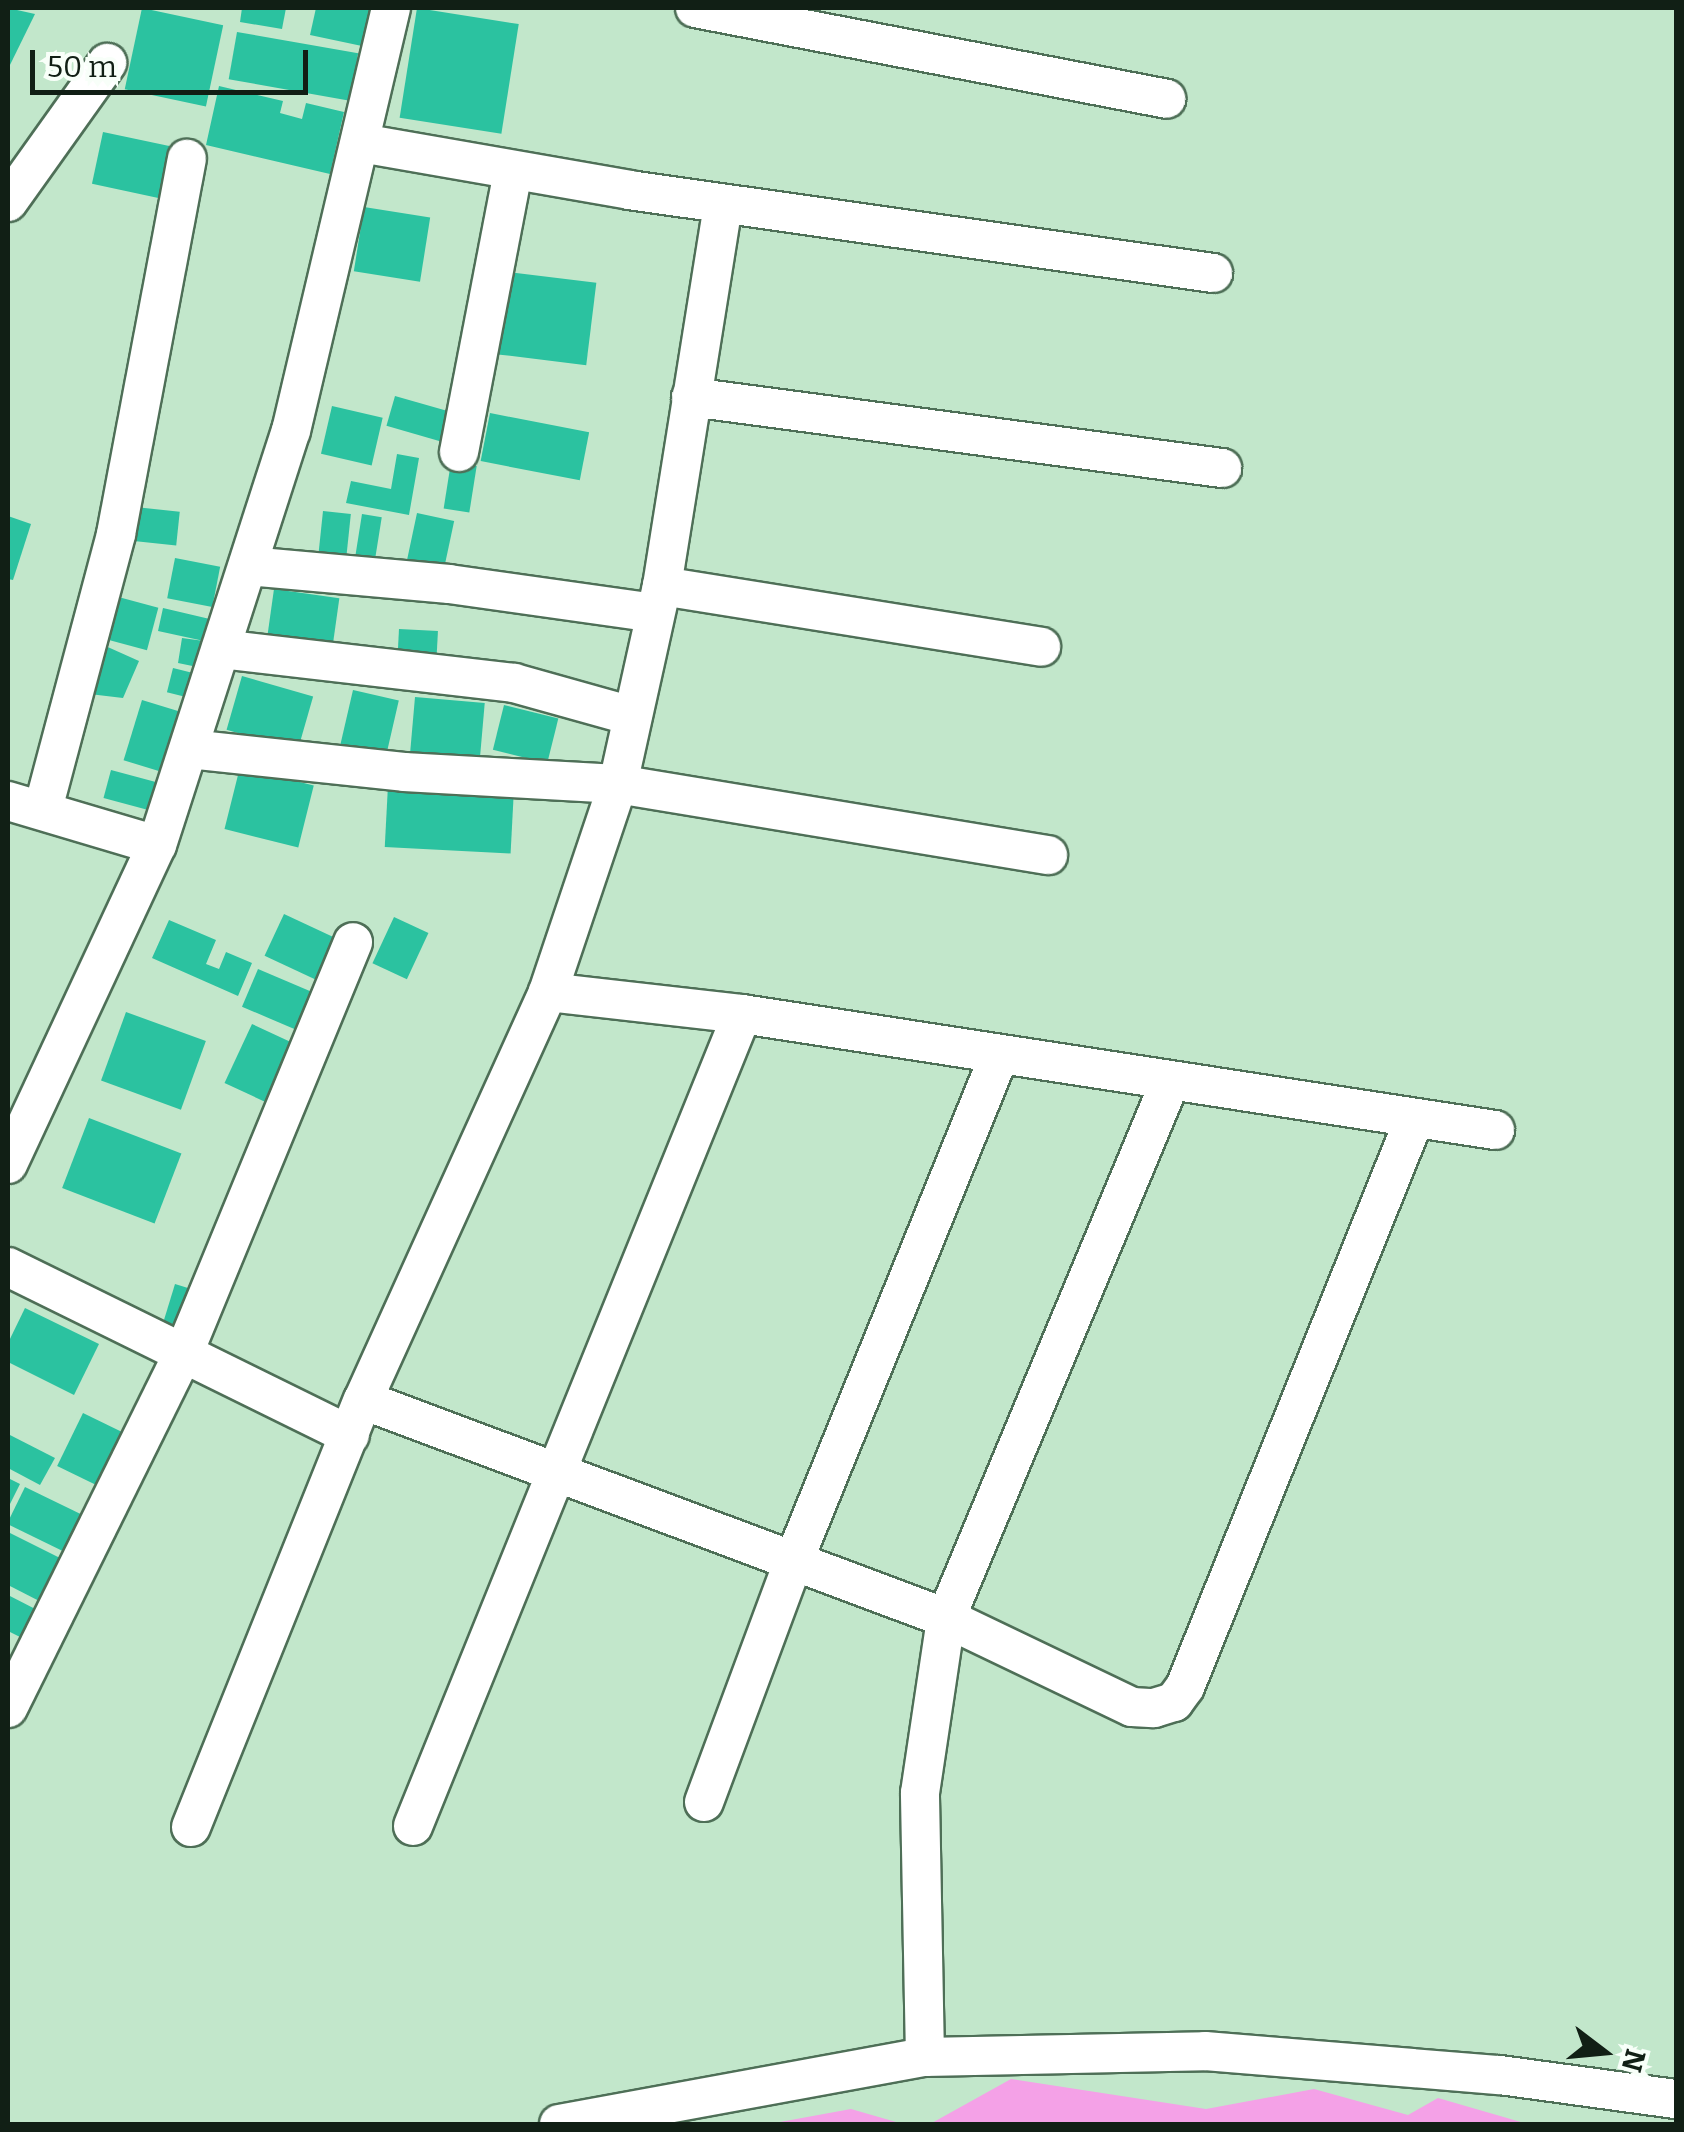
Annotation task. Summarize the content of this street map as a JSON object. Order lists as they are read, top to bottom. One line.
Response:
{"scale_bar":"50 m","north":"right"}
